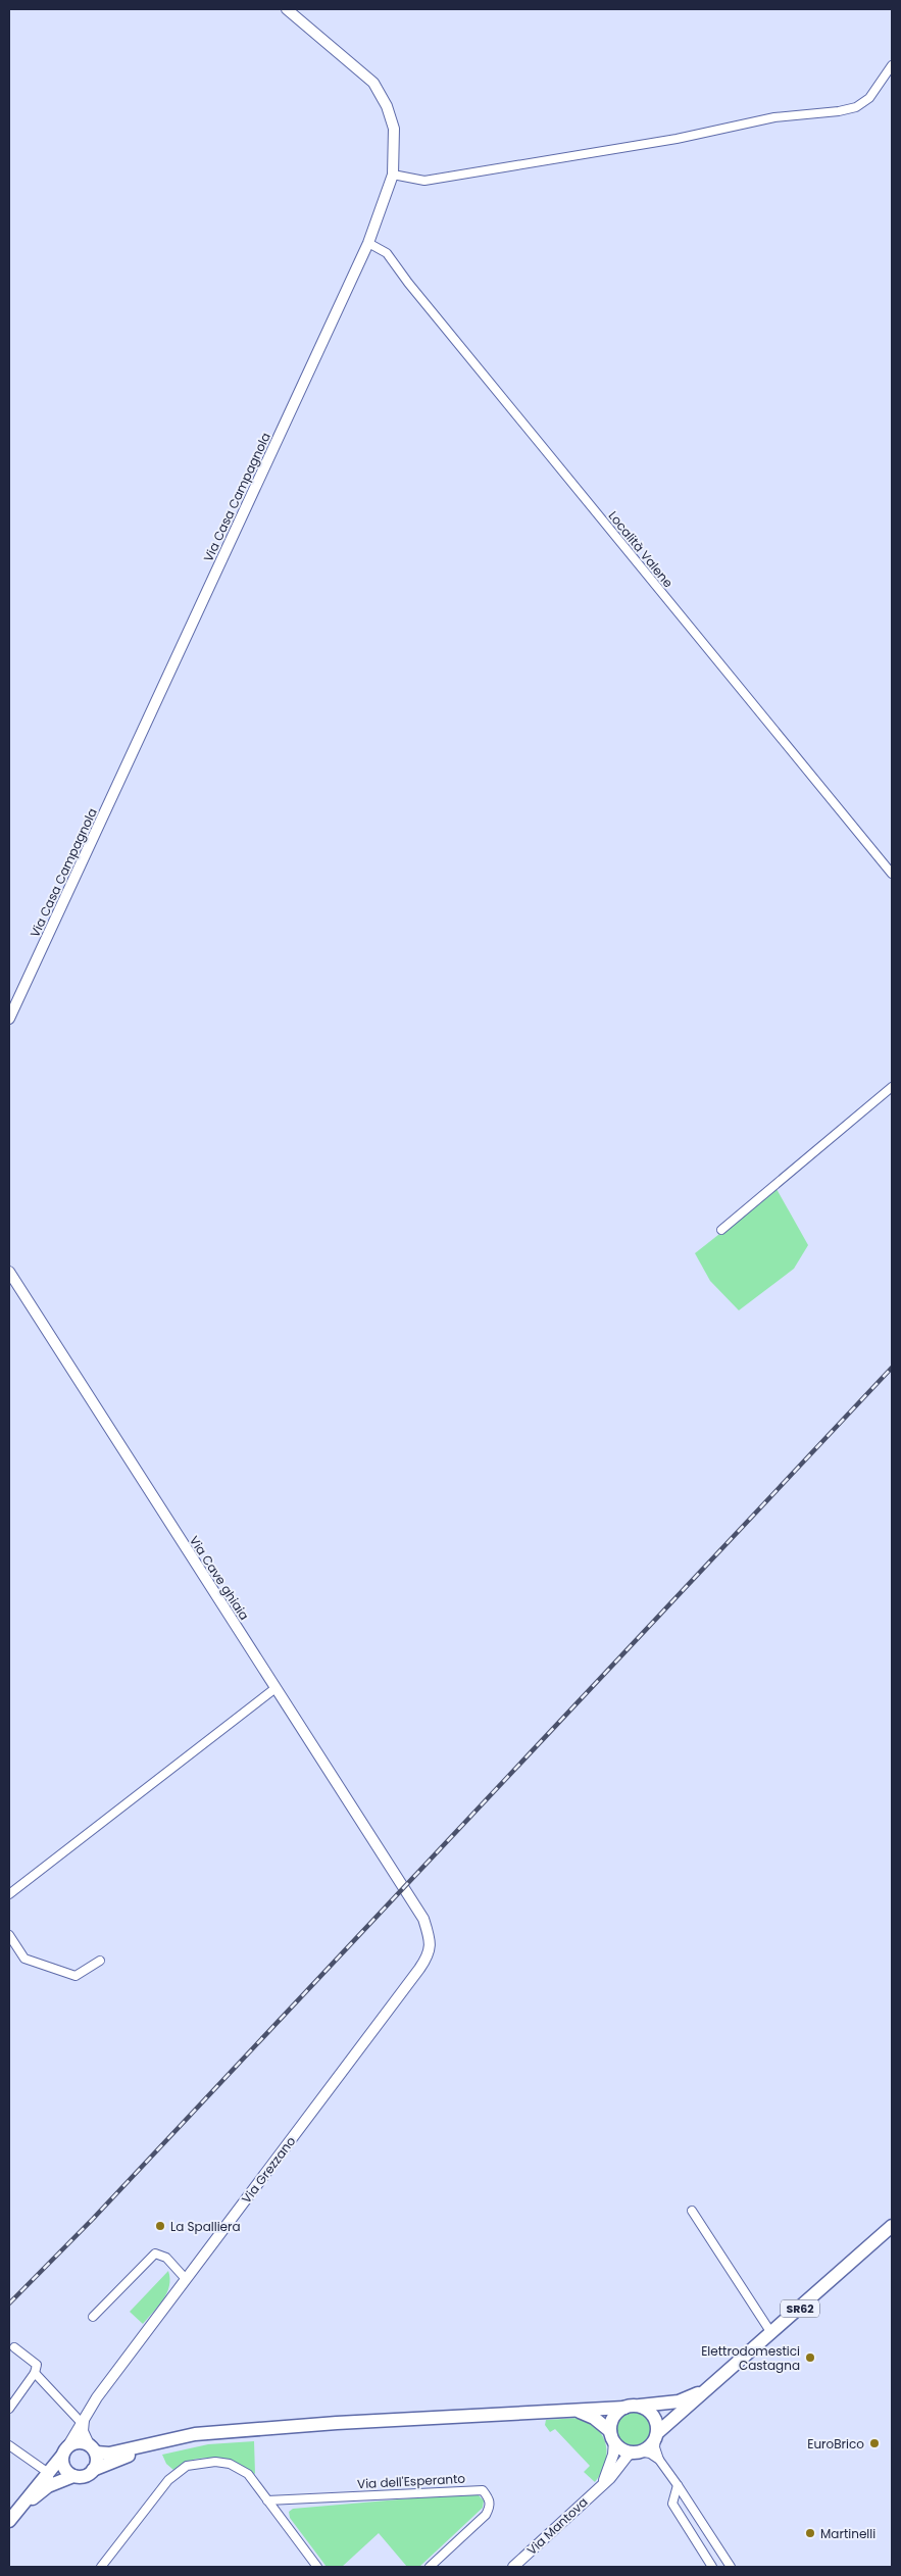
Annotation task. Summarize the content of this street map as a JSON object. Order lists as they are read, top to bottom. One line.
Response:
{"streets":{"main road":["Via Grezzano","SR62"],"street":["Via Casa Campagnola","Località Valene","Via Cave ghiaia","Via dell'Esperanto","Via Mantova"]},"crossings":[["Via Casa Campagnola","Località Valene"],["Via Cave ghiaia","Via Grezzano"],["SR62","Via Mantova"]],"places":["La Spalliera","Elettrodomestici Castagna","EuroBrico","Martinelli"]}
